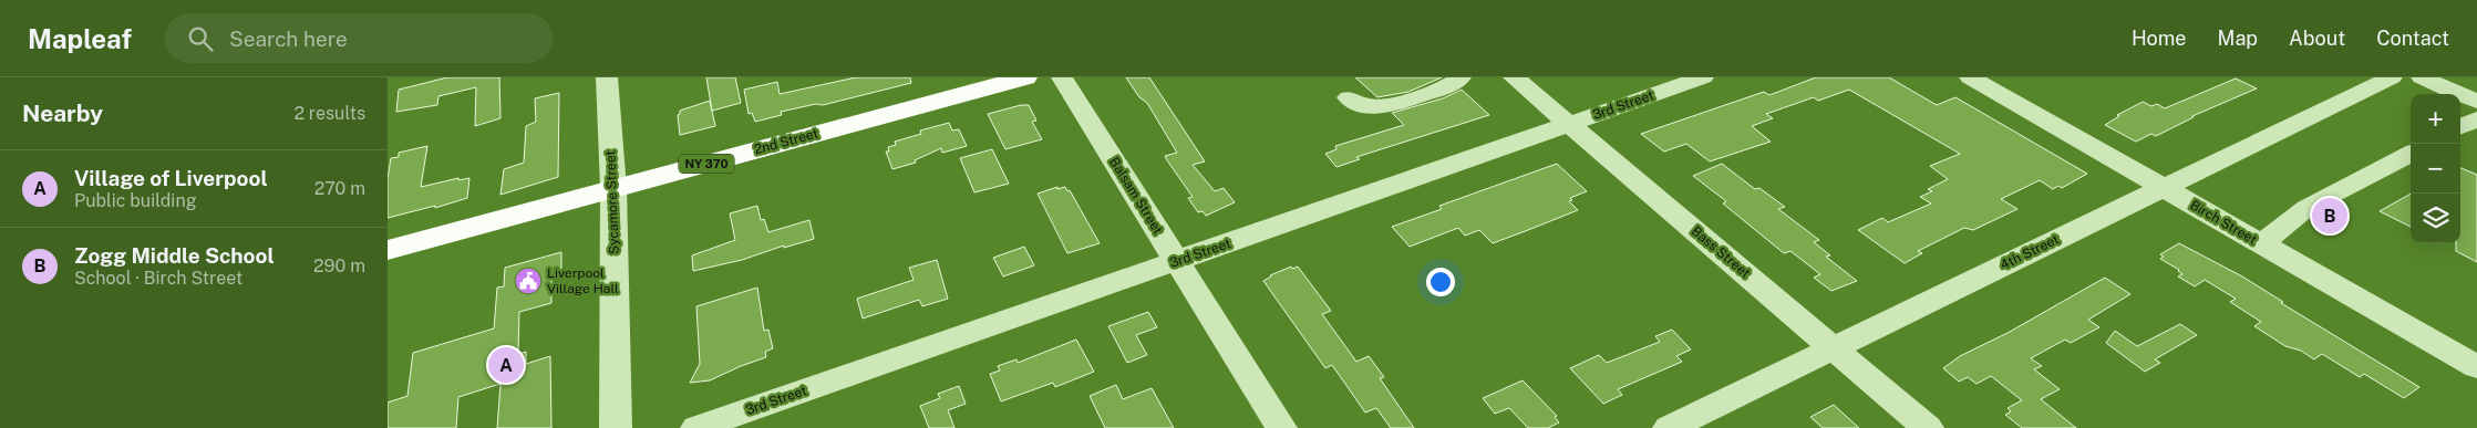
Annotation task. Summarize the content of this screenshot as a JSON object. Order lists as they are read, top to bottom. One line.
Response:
{"streets":{"main road":["2nd Street","NY 370"],"street":["3rd Street","Balsam Street","Sycamore Street","Birch Street","Bass Street","4th Street"]},"crossings":[["3rd Street","Balsam Street"],["3rd Street","Bass Street"],["2nd Street","Sycamore Street"],["Birch Street","4th Street"],["Bass Street","4th Street"]],"places":{"public building":["Liverpool Village Hall"]},"page":{"header":"Mapleaf","search":"Search here","nav":["Home","Map","About","Contact"],"heading":["Nearby","2 results"],"map_buttons":["+","−"],"list":[{"mark":"A","name":"Village of Liverpool","note":"Public building","value":"270 m"},{"mark":"B","name":"Zogg Middle School","note":"School · Birch Street","value":"290 m"}],"pins":["B","A"]}}
